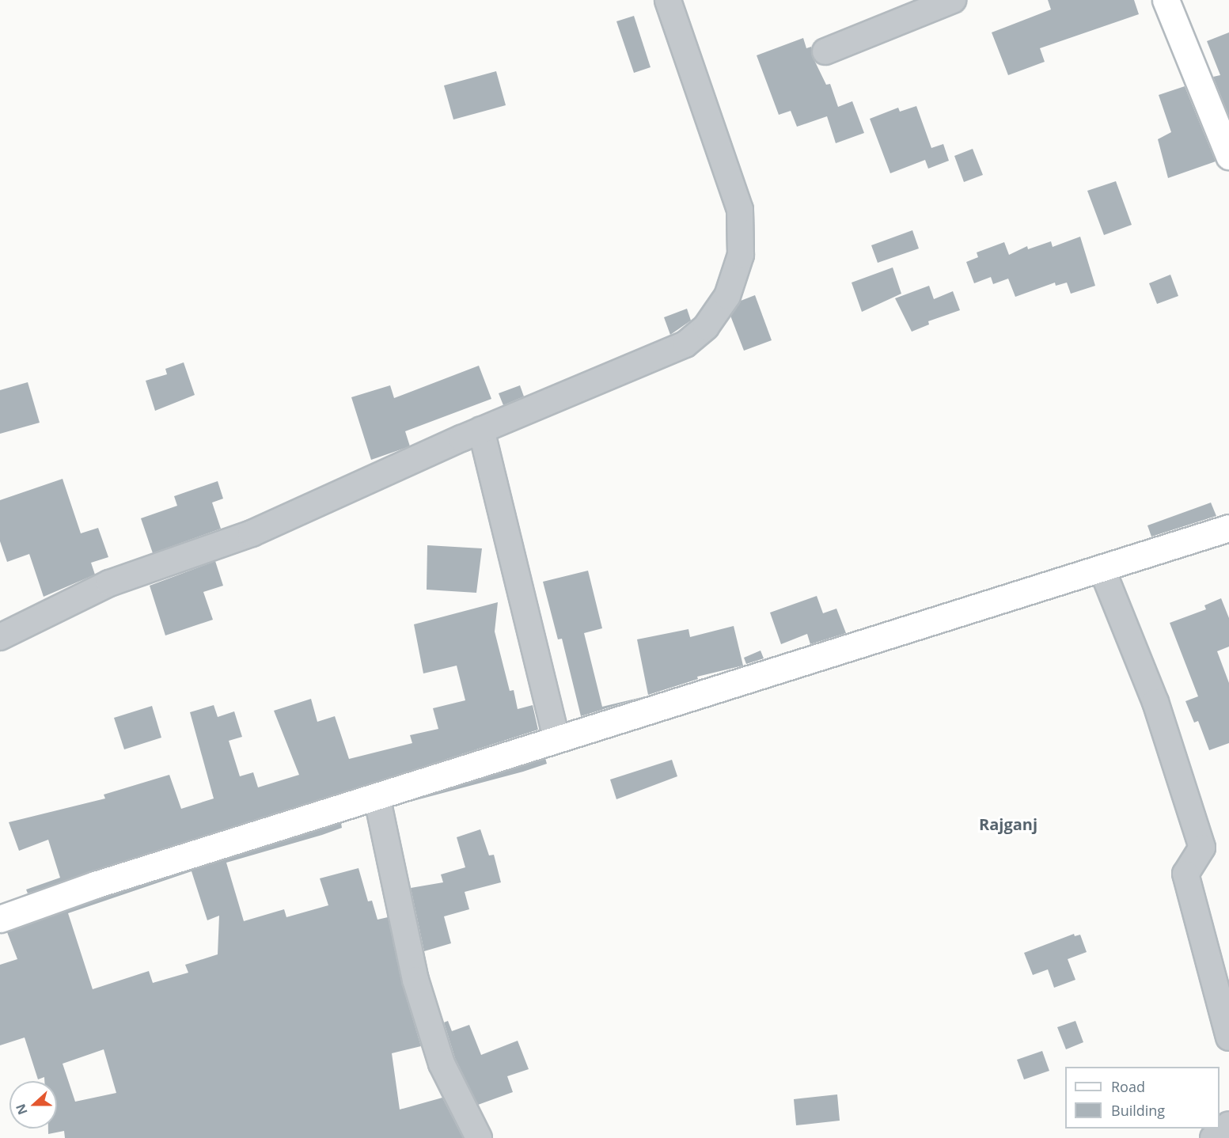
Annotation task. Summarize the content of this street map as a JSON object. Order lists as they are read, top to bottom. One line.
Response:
{"districts":["Rajganj"],"legend":["Road","Building"],"north":"left"}
